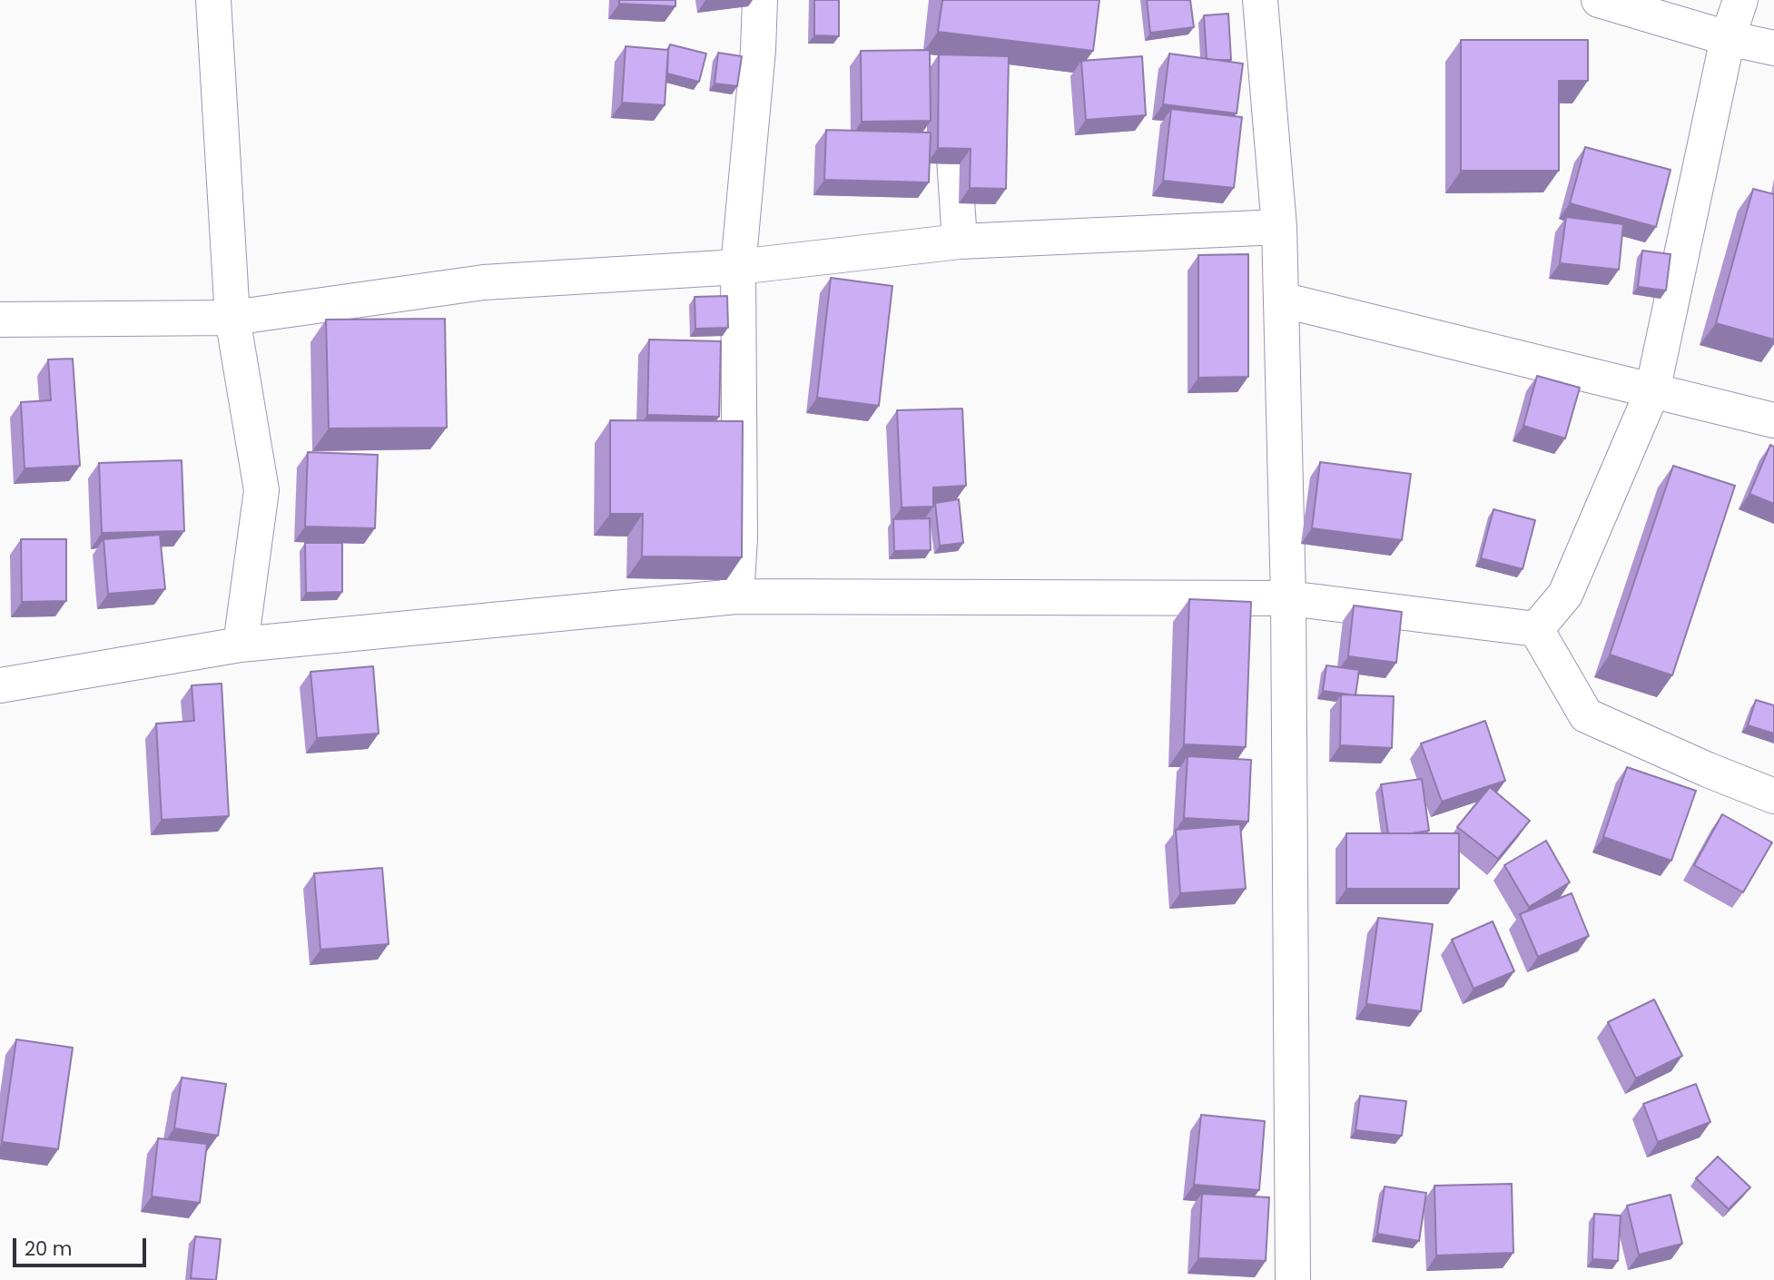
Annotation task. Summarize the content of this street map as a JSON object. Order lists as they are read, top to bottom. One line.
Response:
{"scale_bar":"20 m"}
